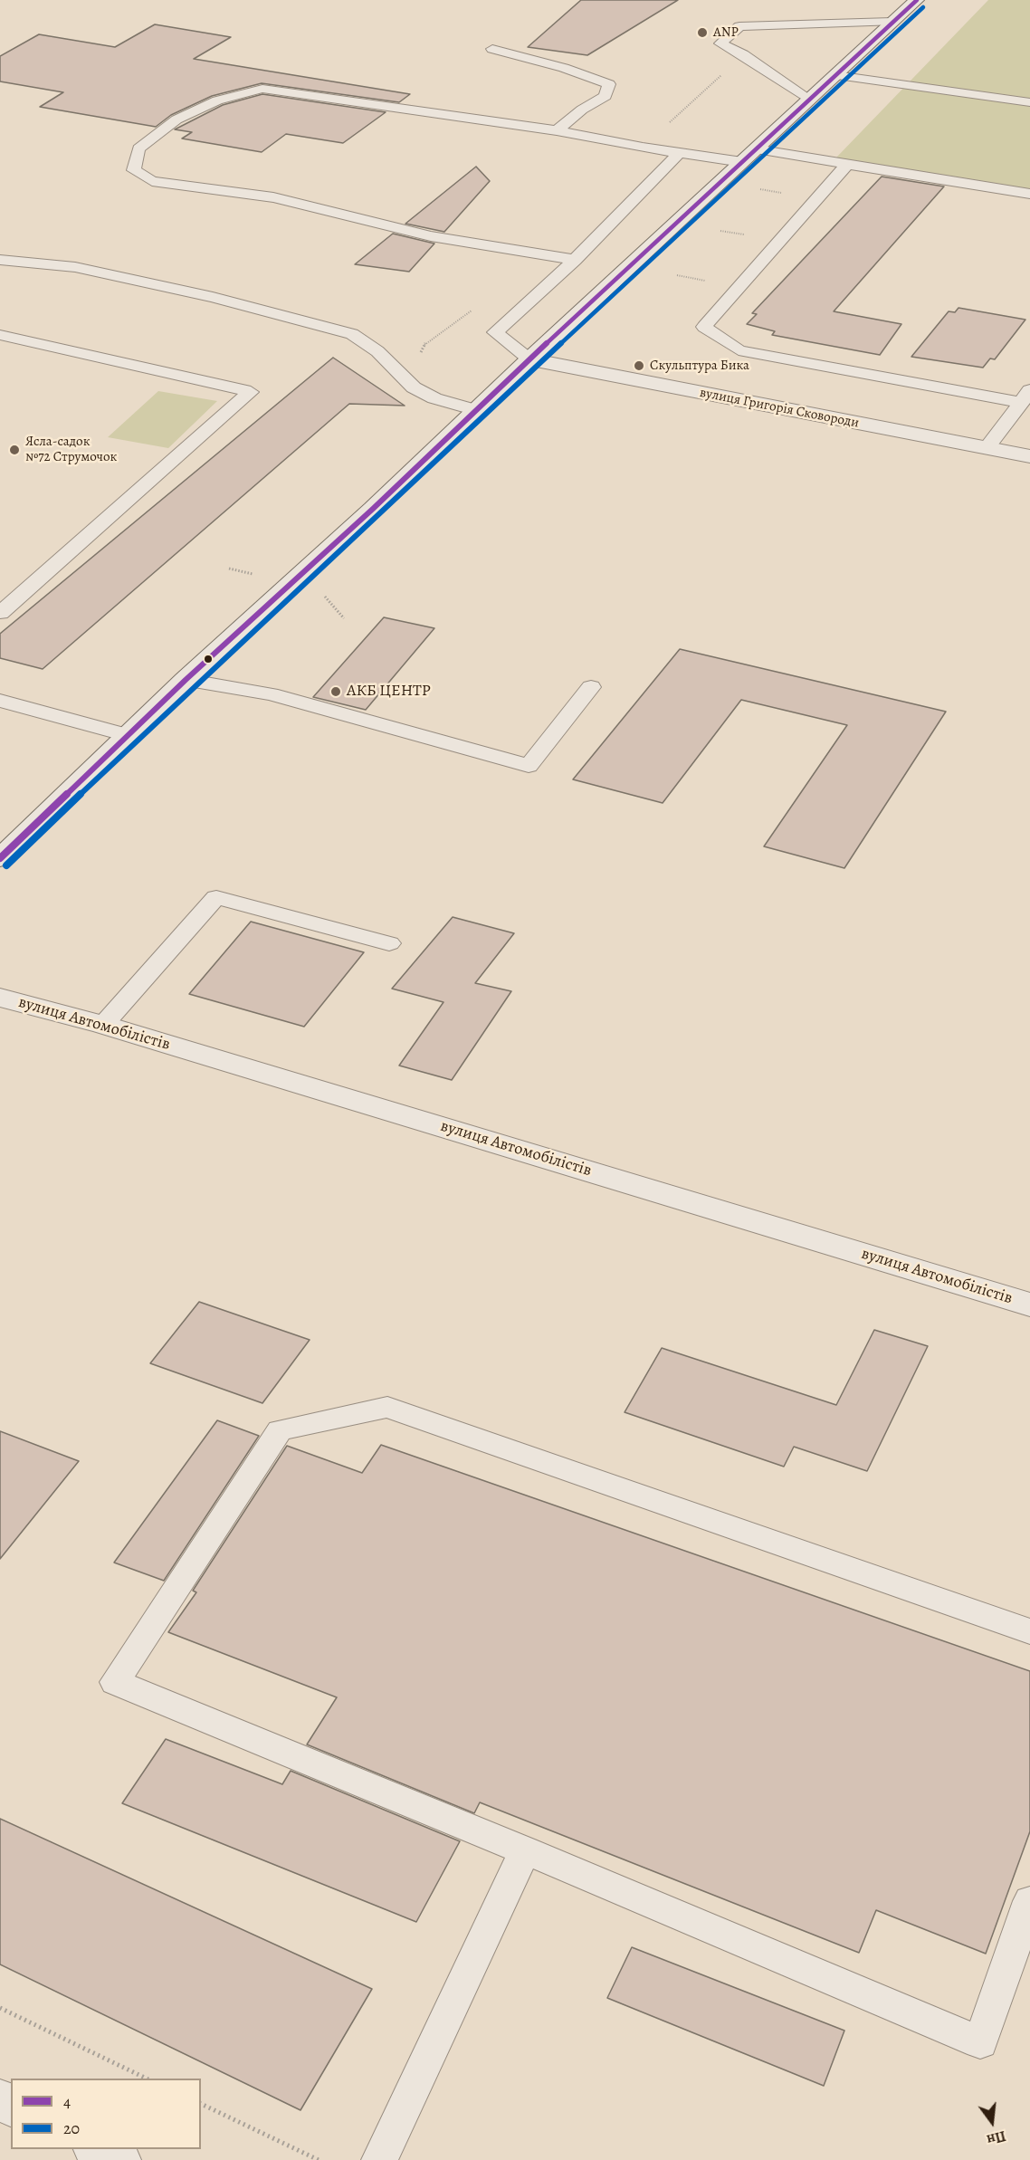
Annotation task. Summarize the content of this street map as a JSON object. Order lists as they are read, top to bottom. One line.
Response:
{"streets":{"main road":["вулиця Григорія Сковороди","вулиця Автомобілістів"]},"places":["ANP","Cкульптура Бика","Ясла-садок №72 Струмочок","АКБ ЦЕНТР"],"lines":["transit line 4","transit line 20"],"legend":["4","20"],"north":"bottom"}
